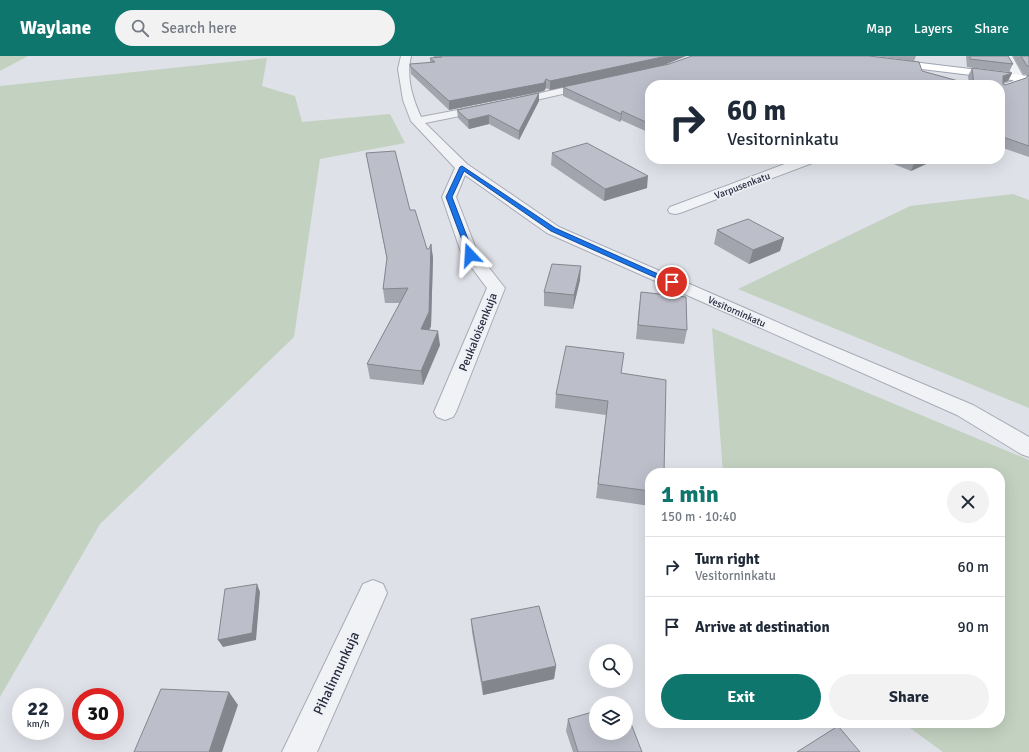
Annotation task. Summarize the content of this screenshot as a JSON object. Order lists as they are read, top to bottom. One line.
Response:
{"streets":{"street":["Varpusenkatu","Vesitorninkatu","Peukaloisenkuja","Pihalinnunkuja"]},"crossings":[["Vesitorninkatu","Peukaloisenkuja"]],"page":{"header":"Waylane","search":"Search here","nav":["Map","Layers","Share"],"turn":["60 m","Vesitorninkatu"],"heading":["1 min","150 m · 10:40"],"list":[{"name":"Turn right","note":"Vesitorninkatu","value":"60 m"},{"name":"Arrive at destination","value":"90 m"}],"buttons":["Exit","Share"],"speed":"22 km/h","limit":"30"}}
